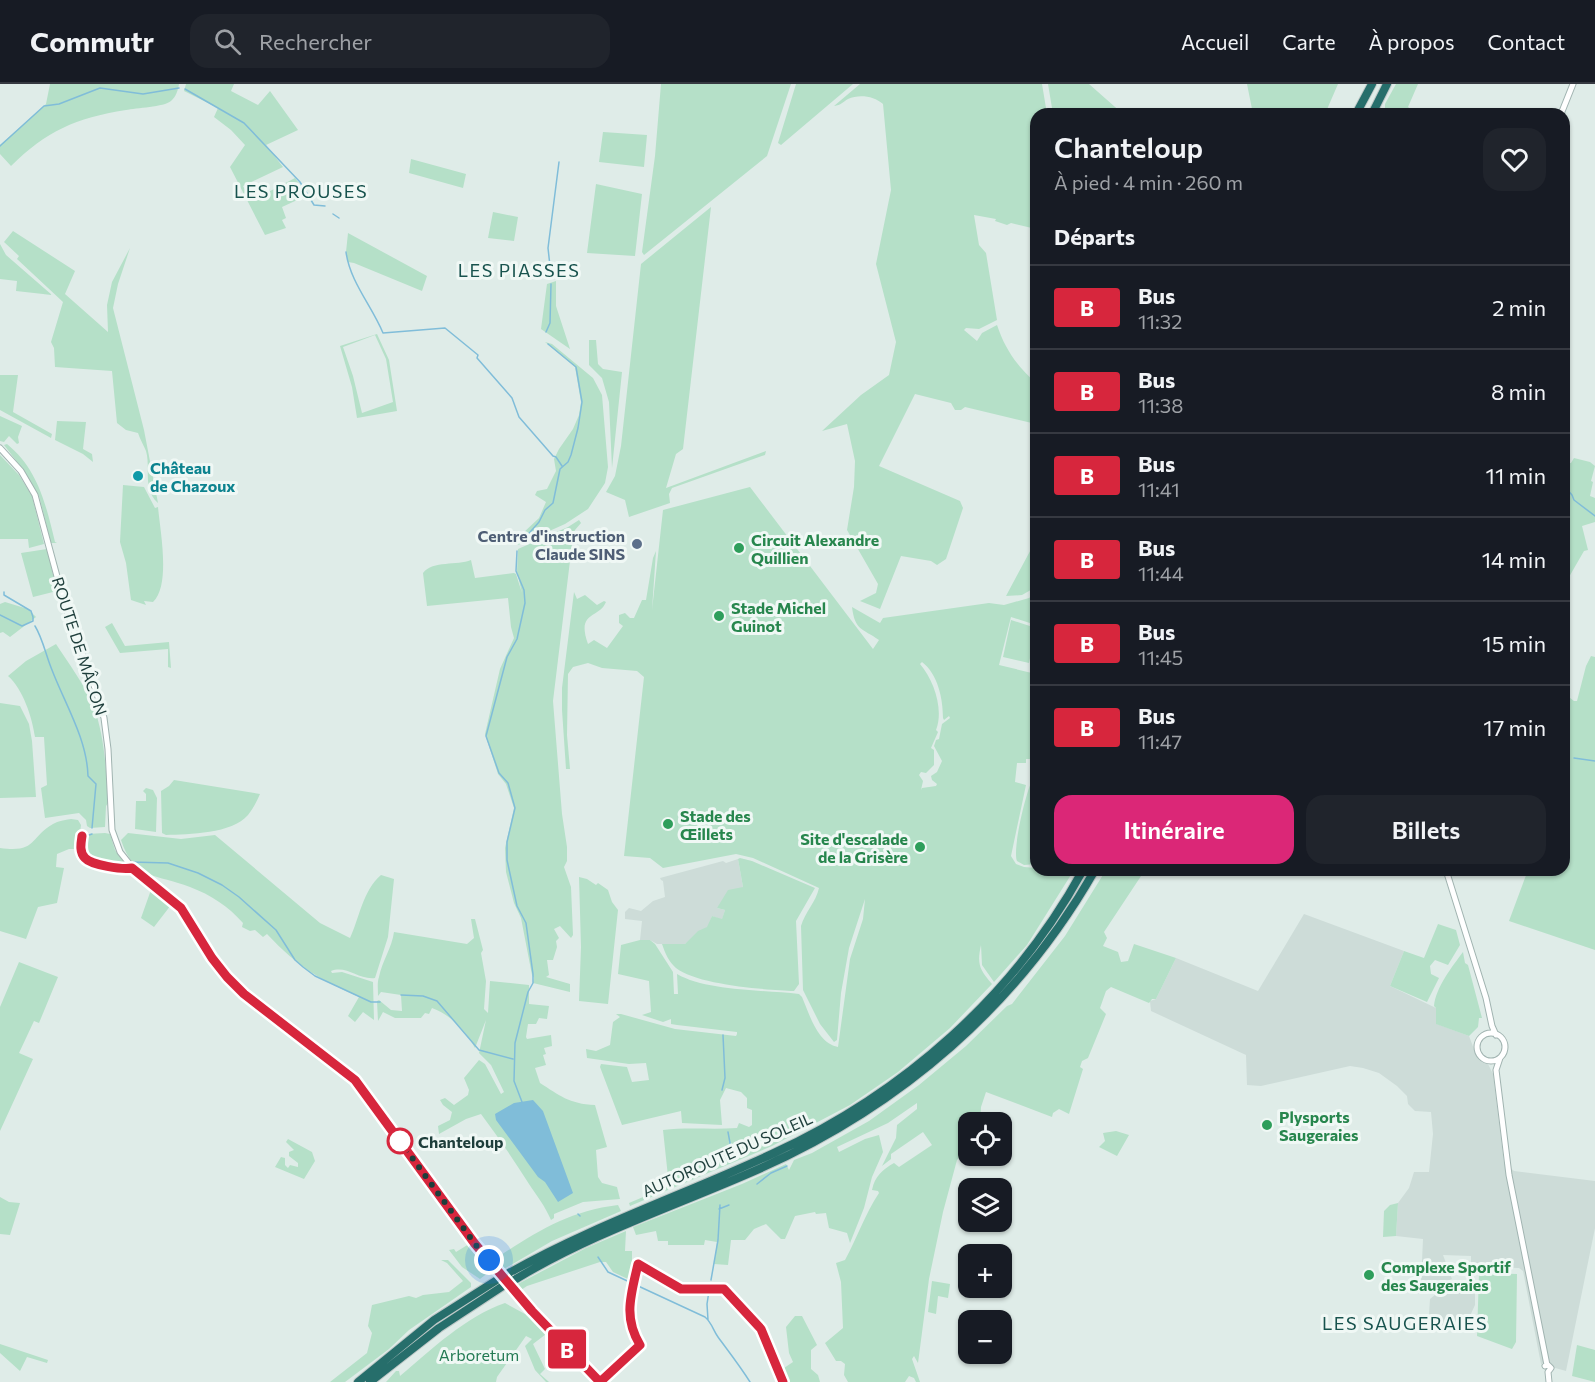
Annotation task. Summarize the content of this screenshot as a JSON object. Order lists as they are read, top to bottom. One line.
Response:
{"streets":{"highway":["AUTOROUTE DU SOLEIL"],"street":["ROUTE DE MÂCON"]},"crossings":[["ROUTE DE MÂCON","AUTOROUTE DU SOLEIL"]],"districts":["LES PROUSES","LES PIASSES","LES SAUGERAIES"],"parks":["Arboretum"],"places":["Château de Chazoux","Centre d'instruction Claude SINS","Circuit Alexandre Quillien","Stade Michel Guinot","Stade des Œillets","Site d'escalade de la Grisère","Plysports Saugeraies","Chanteloup","Complexe Sportif des Saugeraies"],"lines":["bus line B"],"page":{"header":"Commutr","search":"Rechercher","nav":["Accueil","Carte","À propos","Contact"],"on_map":"B","heading":[["Chanteloup","À pied · 4 min · 260 m"],"Départs"],"list":[{"mark":"B","name":"Bus","note":"11:32","value":"2 min"},{"mark":"B","name":"Bus","note":"11:38","value":"8 min"},{"mark":"B","name":"Bus","note":"11:41","value":"11 min"},{"mark":"B","name":"Bus","note":"11:44","value":"14 min"},{"mark":"B","name":"Bus","note":"11:45","value":"15 min"},{"mark":"B","name":"Bus","note":"11:47","value":"17 min"}],"buttons":["Itinéraire","Billets"],"map_buttons":["+","−"]}}
